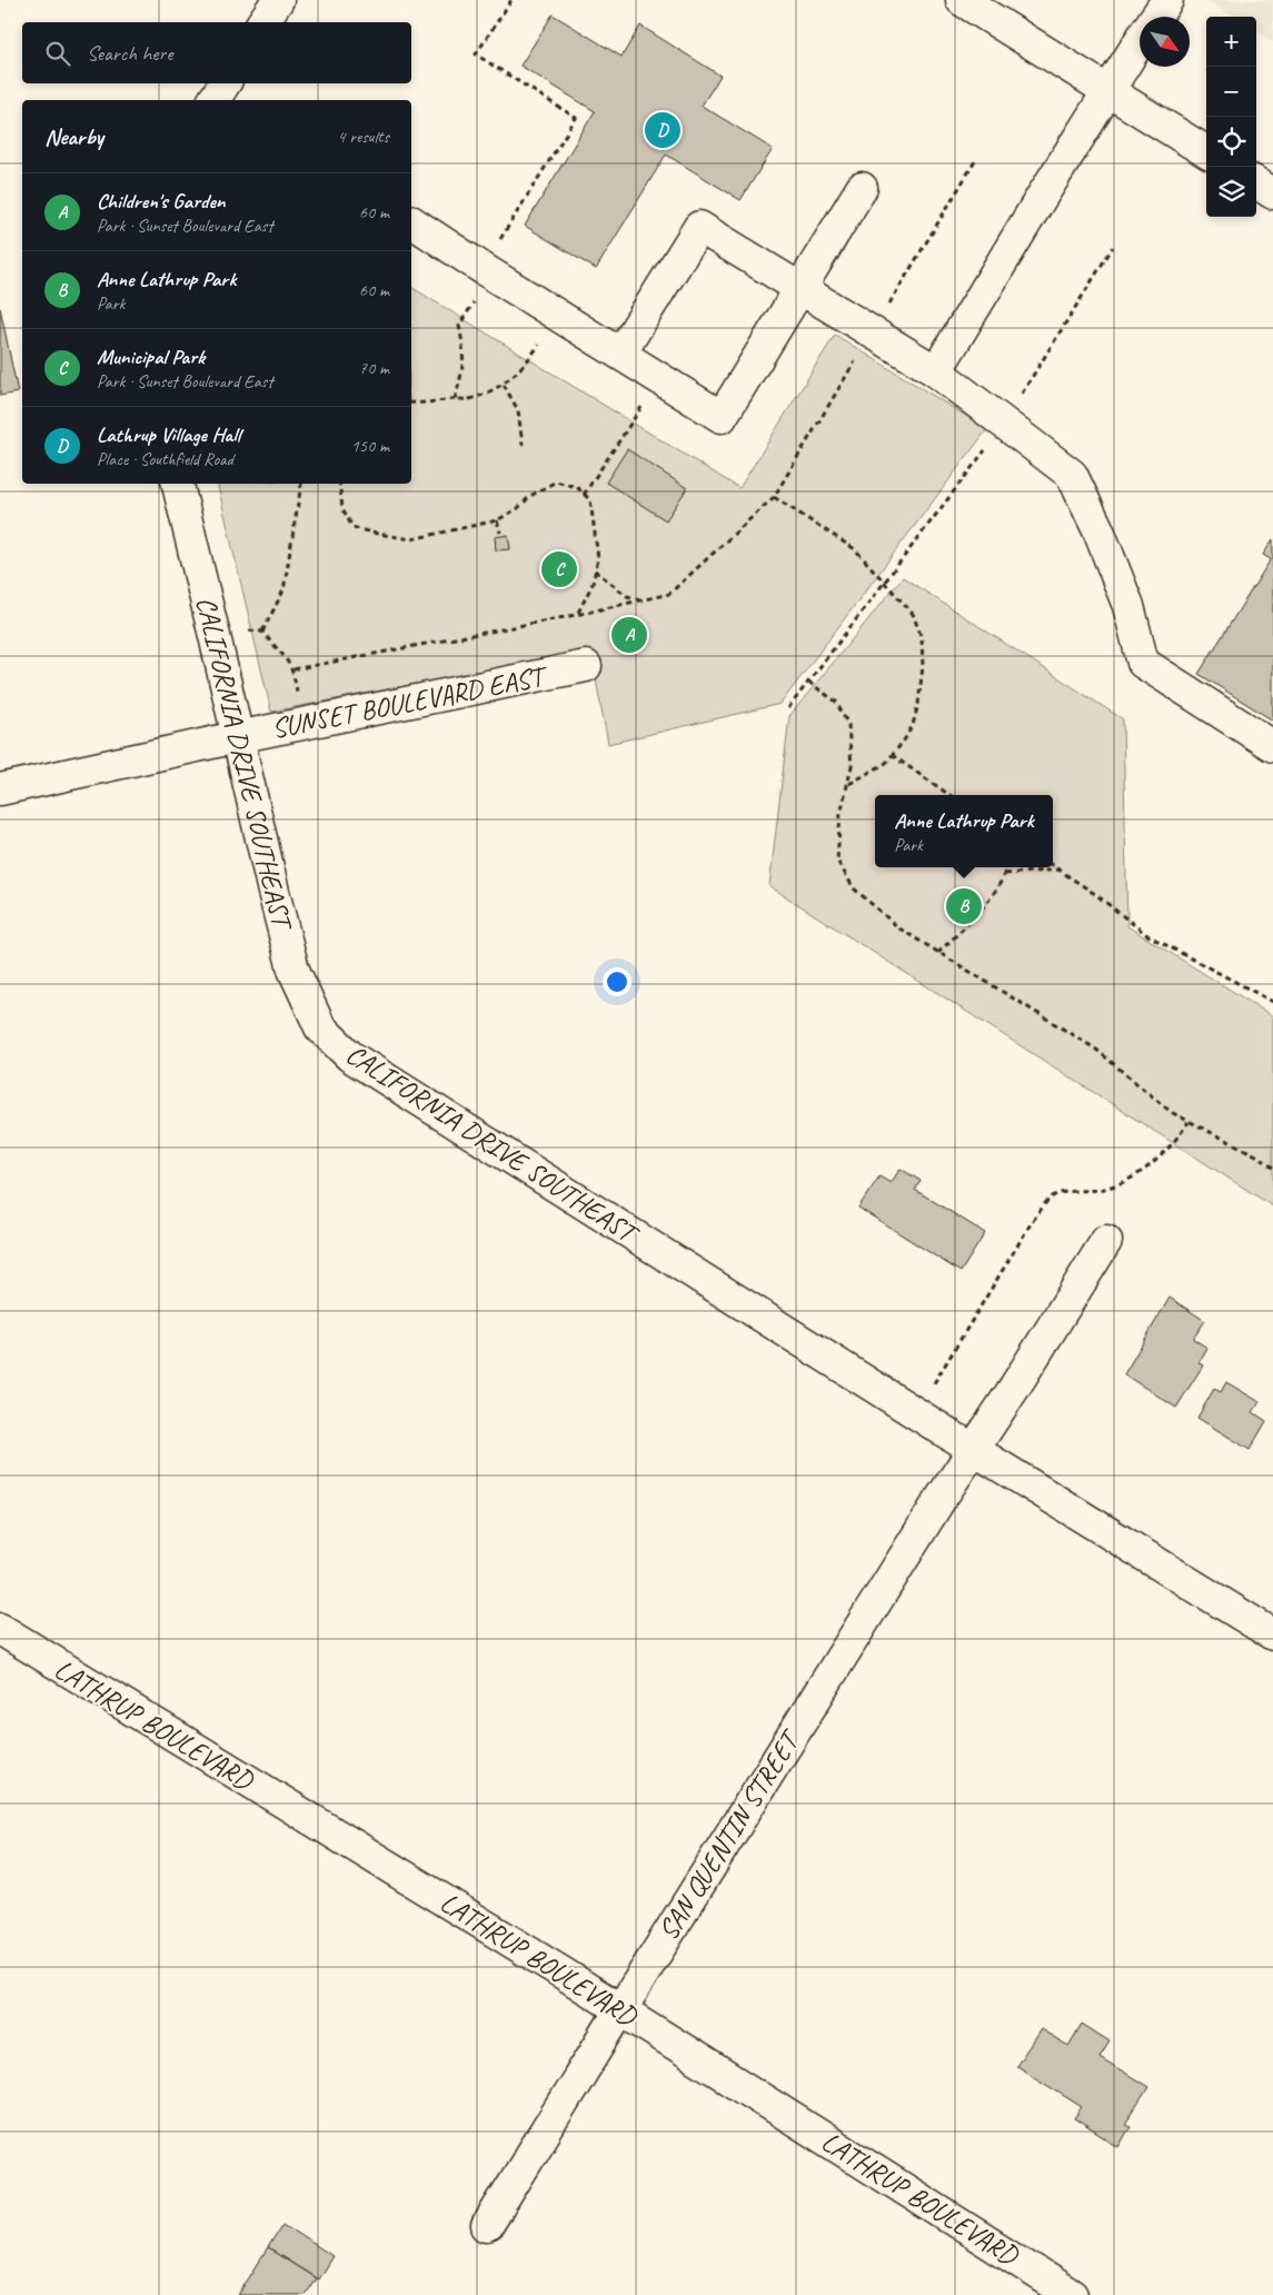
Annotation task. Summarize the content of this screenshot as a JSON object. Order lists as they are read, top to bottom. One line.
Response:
{"streets":{"street":["SUNSET BOULEVARD EAST","CALIFORNIA DRIVE SOUTHEAST","LATHRUP BOULEVARD","SAN QUENTIN STREET"]},"crossings":[["SUNSET BOULEVARD EAST","CALIFORNIA DRIVE SOUTHEAST"],["CALIFORNIA DRIVE SOUTHEAST","SAN QUENTIN STREET"],["LATHRUP BOULEVARD","SAN QUENTIN STREET"]],"north":"bottom right","page":{"map_buttons":["+","−"],"search":"Search here","heading":["Nearby","4 results"],"pins":["D","C","A","B"],"list":[{"mark":"A","name":"Children's Garden","note":"Park · Sunset Boulevard East","value":"60 m"},{"mark":"B","name":"Anne Lathrup Park","note":"Park","value":"60 m"},{"mark":"C","name":"Municipal Park","note":"Park · Sunset Boulevard East","value":"70 m"},{"mark":"D","name":"Lathrup Village Hall","note":"Place · Southfield Road","value":"150 m"}],"popup":["Anne Lathrup Park","Park"]}}
